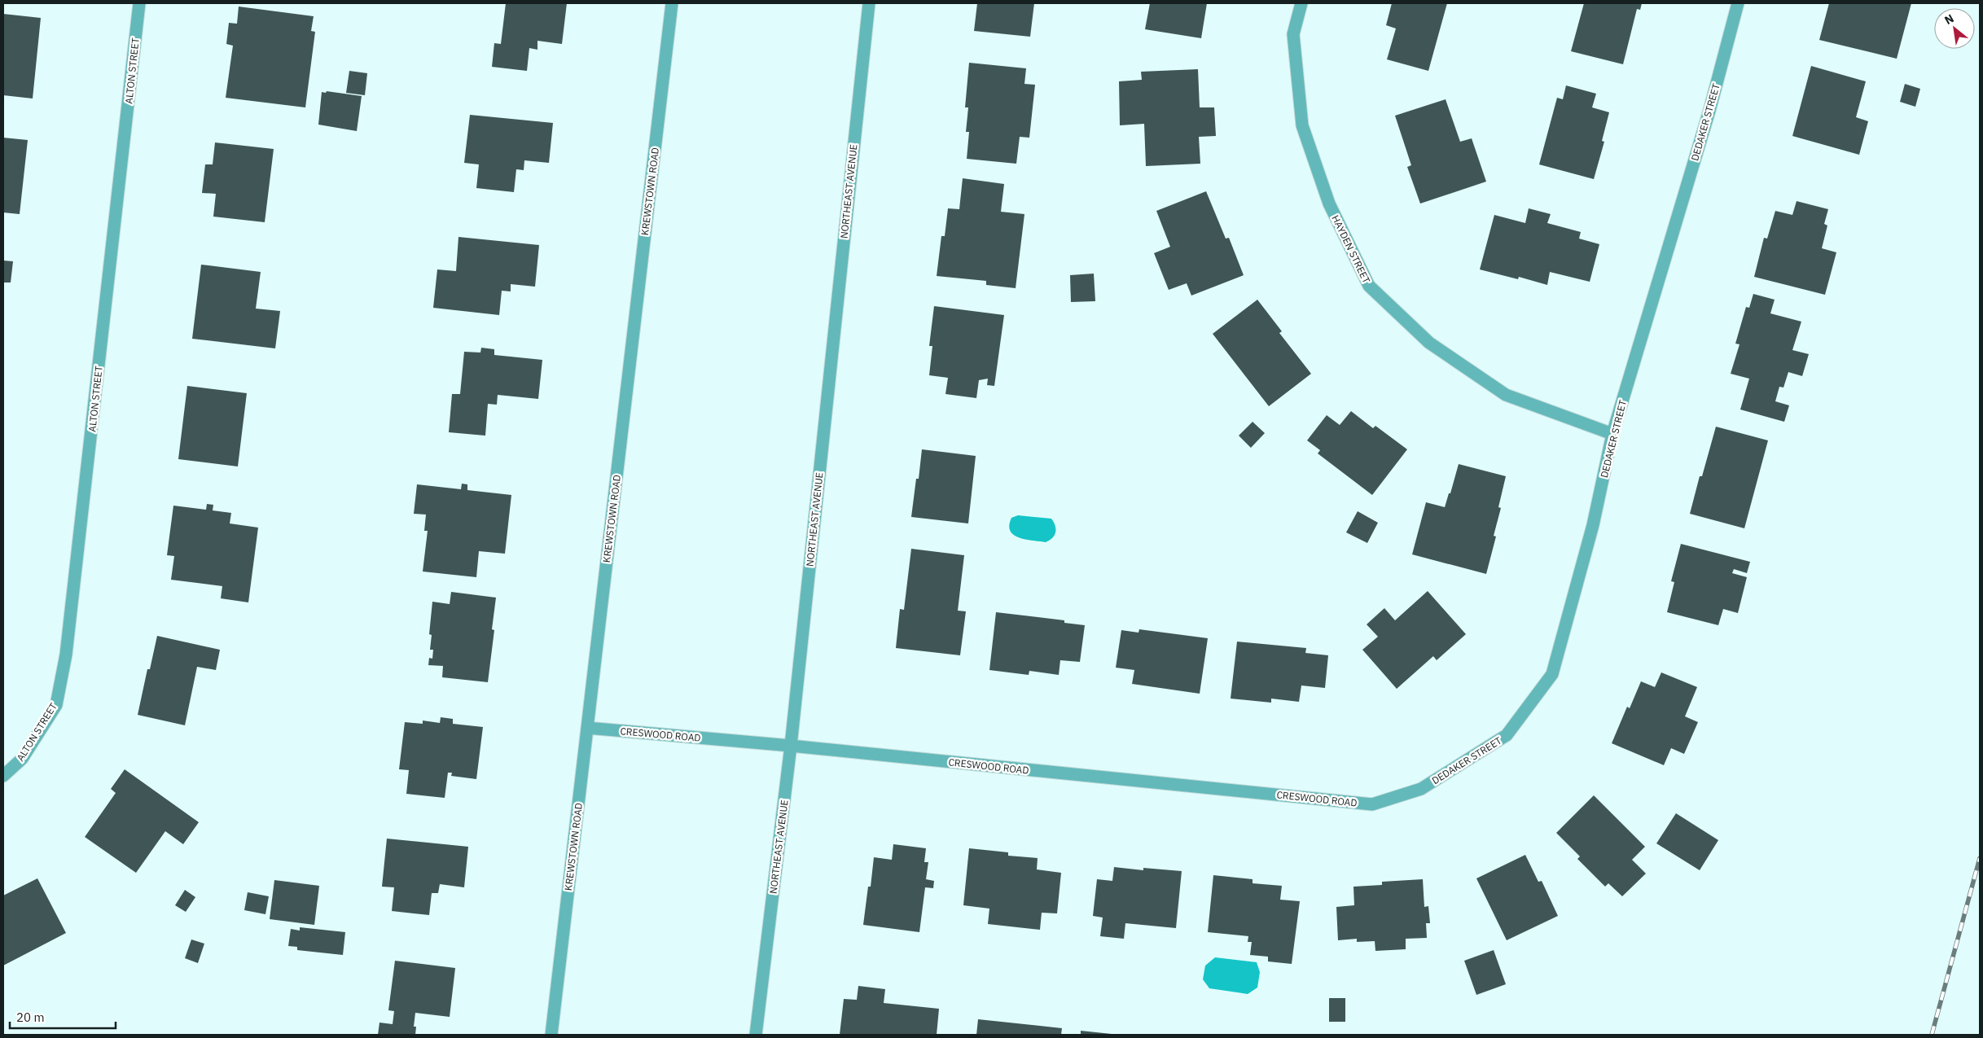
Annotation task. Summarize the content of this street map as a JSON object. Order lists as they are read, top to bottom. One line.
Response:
{"streets":{"street":["ALTON STREET","DEDAKER STREET","KREWSTOWN ROAD","NORTHEAST AVENUE","HAYDEN STREET","CRESWOOD ROAD"]},"crossings":[["DEDAKER STREET","HAYDEN STREET"],["DEDAKER STREET","CRESWOOD ROAD"],["KREWSTOWN ROAD","CRESWOOD ROAD"],["NORTHEAST AVENUE","CRESWOOD ROAD"]],"scale_bar":"20 m","north":"top left"}
